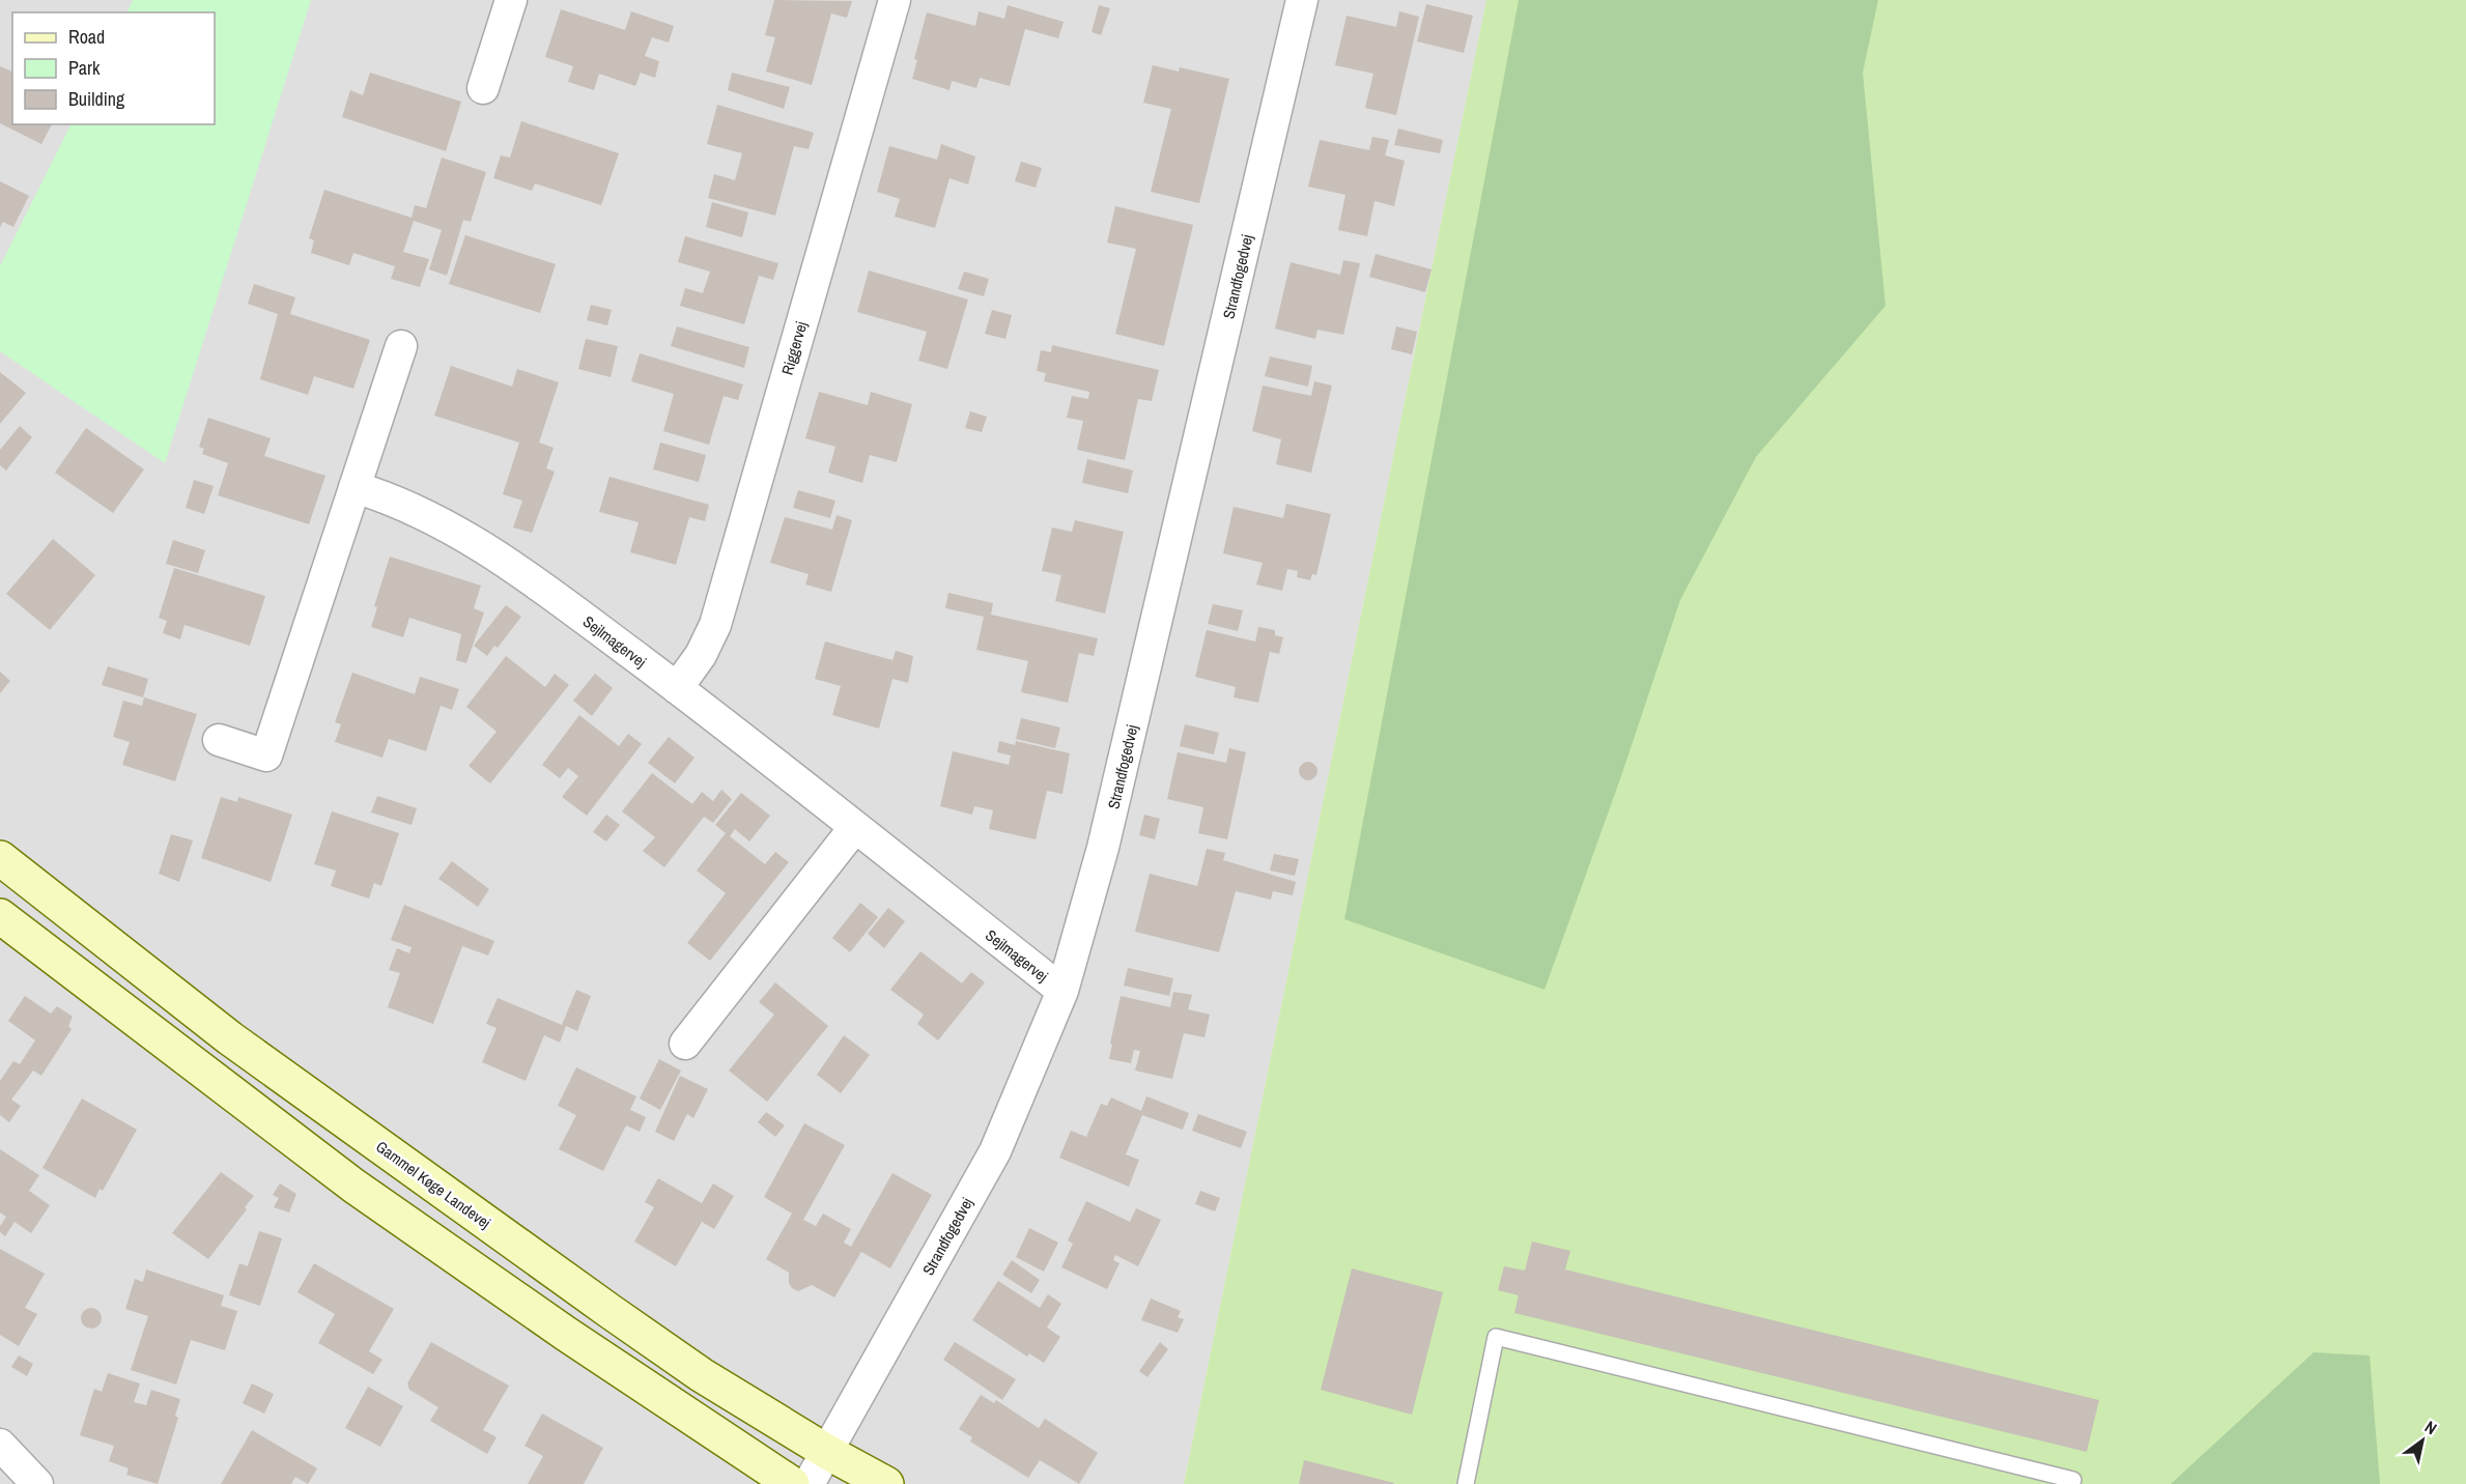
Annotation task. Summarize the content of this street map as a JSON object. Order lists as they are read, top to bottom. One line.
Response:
{"streets":{"main road":["Gammel Køge Landevej"],"street":["Strandfogedvej","Riggervej","Sejlmagervej"]},"crossings":[["Strandfogedvej","Sejlmagervej"],["Strandfogedvej","Gammel Køge Landevej"],["Riggervej","Sejlmagervej"]],"legend":["Road","Park","Building"],"north":"top right"}
